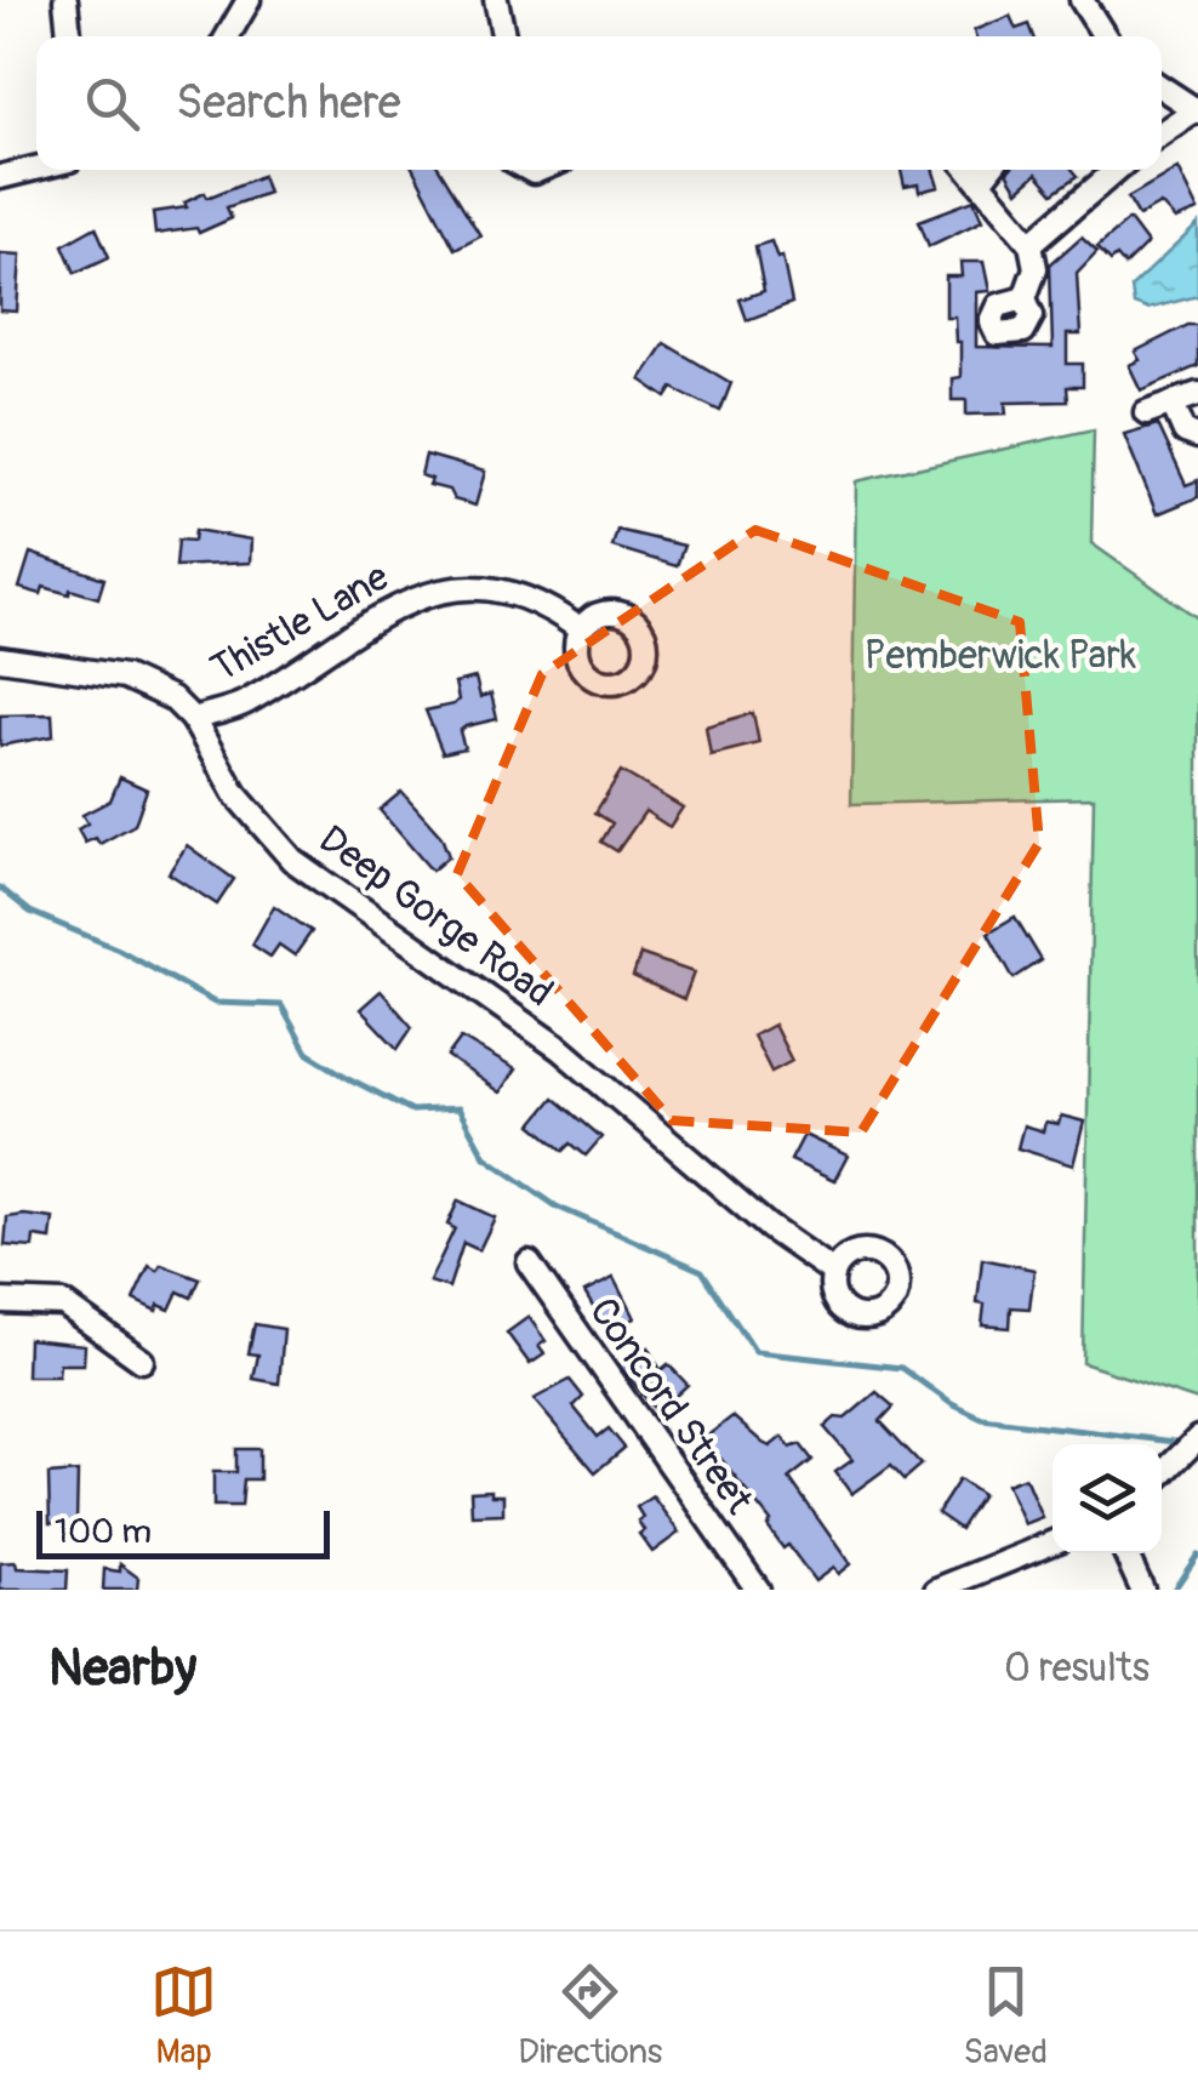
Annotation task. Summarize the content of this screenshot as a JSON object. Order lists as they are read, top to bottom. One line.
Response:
{"streets":{"street":["Thistle Lane","Deep Gorge Road","Concord Street"]},"crossings":[["Thistle Lane","Deep Gorge Road"]],"parks":["Pemberwick Park"],"scale_bar":"100 m","page":{"search":"Search here","scale":"100 m","heading":["Nearby","0 results"],"nav":["Map","Directions","Saved"]}}
